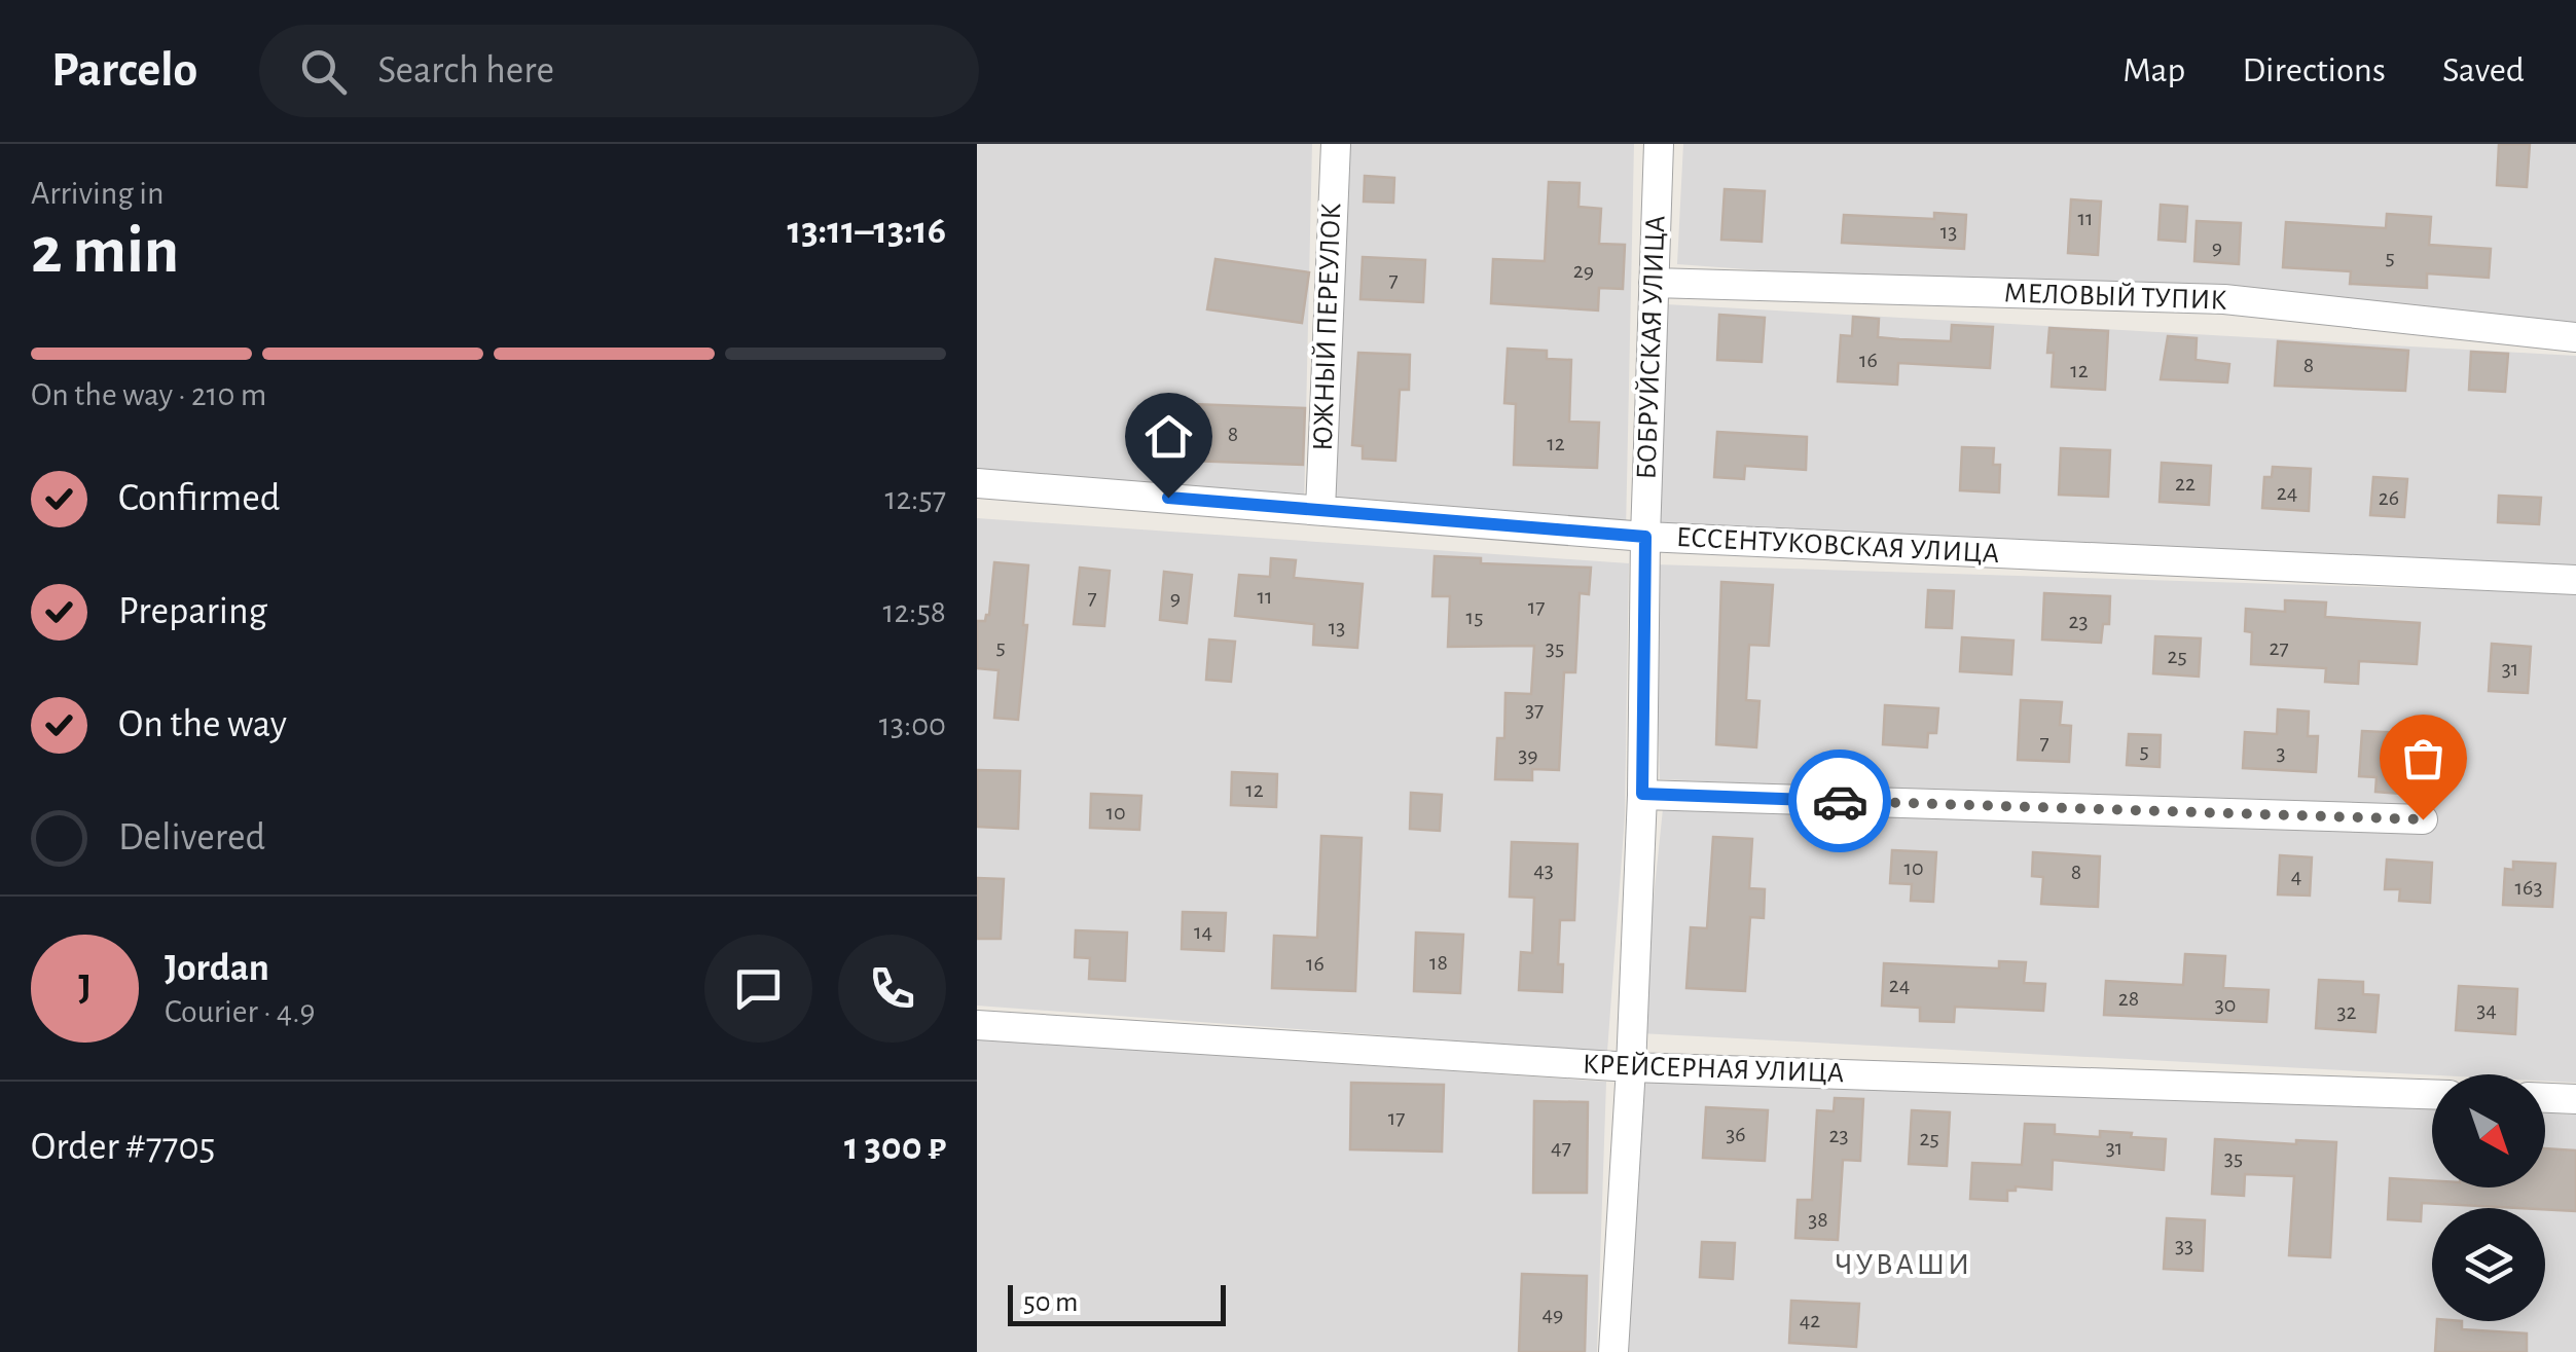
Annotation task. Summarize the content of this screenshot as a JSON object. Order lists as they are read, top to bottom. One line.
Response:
{"streets":{"street":["МЕЛОВЫЙ ТУПИК","ЮЖНЫЙ ПЕРЕУЛОК","БОБРУЙСКАЯ УЛИЦА","ЕССЕНТУКОВСКАЯ УЛИЦА","КРЕЙСЕРНАЯ УЛИЦА"]},"crossings":[["МЕЛОВЫЙ ТУПИК","БОБРУЙСКАЯ УЛИЦА"],["ЮЖНЫЙ ПЕРЕУЛОК","ЕССЕНТУКОВСКАЯ УЛИЦА"],["БОБРУЙСКАЯ УЛИЦА","ЕССЕНТУКОВСКАЯ УЛИЦА"],["БОБРУЙСКАЯ УЛИЦА","КРЕЙСЕРНАЯ УЛИЦА"]],"districts":["ЧУВАШИ"],"house_numbers":["11","13","9","5","29","7","16","8","12","8","12","22","24","26","11","7","9","17","15","23","13","5","35","27","25","31","37","7","5","3","39","12","10","10","43","8","4","163","14","18","16","24","28","30","34","32","17","36","23","25","47","31","35","38","33","49","42"],"scale_bar":"50 m","north":"bottom right","page":{"header":"Parcelo","search":"Search here","nav":["Map","Directions","Saved"],"heading":["2 min","Arriving in","13:11–13:16"],"panel":["Jordan","Courier · 4.9","Order #7705","1 300 ₽"],"bar":"On the way · 210 m","list":[["Confirmed","12:57"],["Preparing","12:58"],["On the way","13:00"],"Delivered"],"round":"J","scale":"50 m"}}
